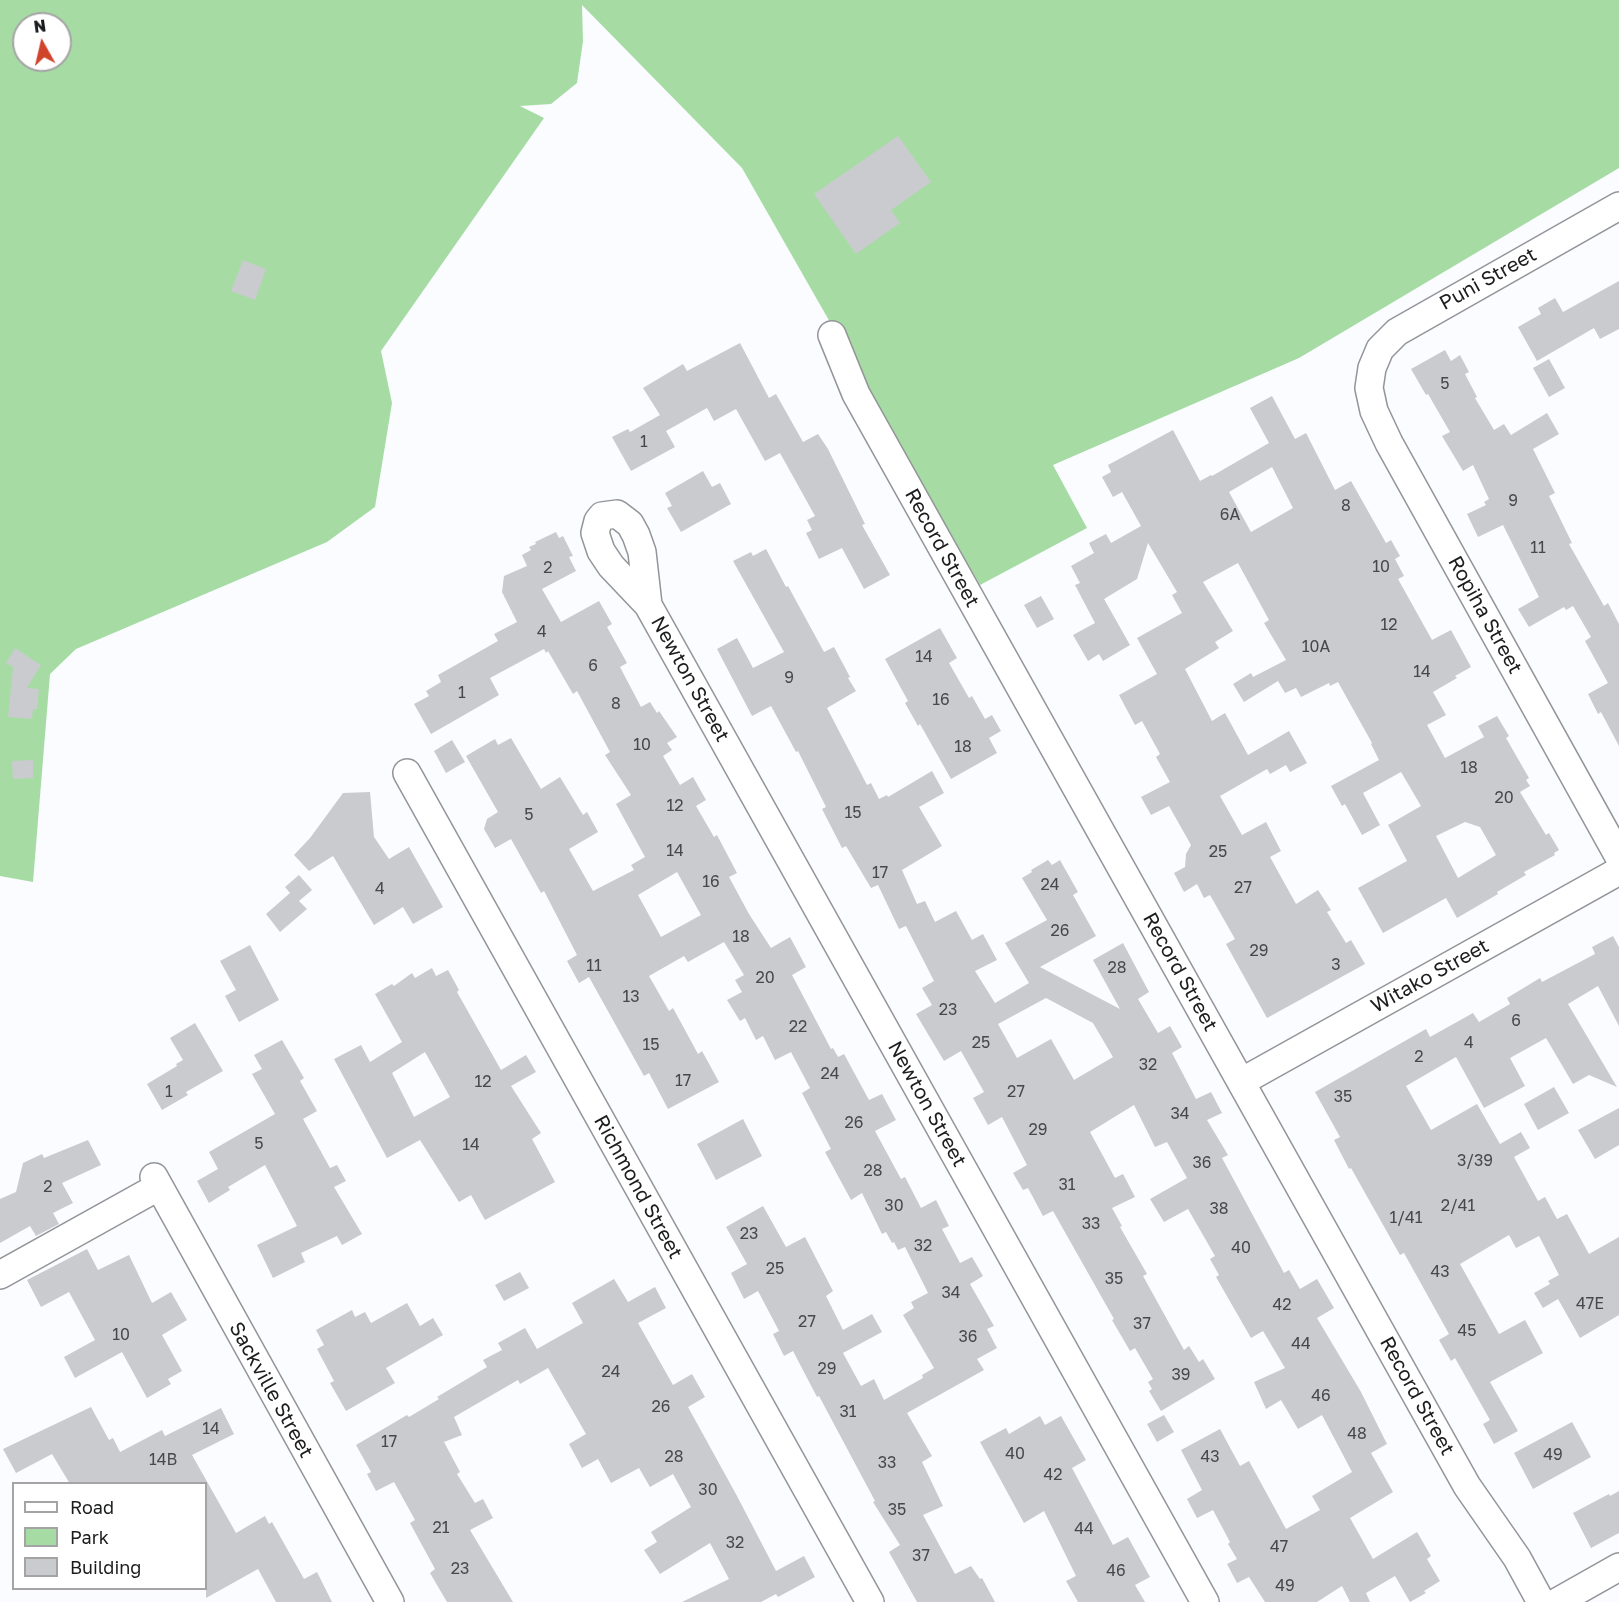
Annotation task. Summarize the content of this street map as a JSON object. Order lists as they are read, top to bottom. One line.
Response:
{"streets":{"street":["Puni Street","Record Street","Ropiha Street","Newton Street","Witako Street","Richmond Street","Sackville Street"]},"crossings":[["Puni Street","Ropiha Street"],["Record Street","Witako Street"]],"house_numbers":["5","1","9","8","6A","11","10","2","12","4","10A","14","6","14","9","1","16","8","10","18","18","20","12","15","5","14","25","17","16","24","27","4","26","18","29","3","11","28","20","13","23","6","22","25","4","15","2","32","24","17","12","1","27","35","34","26","29","5","14","3/39","36","28","31","2","30","2/41","38","1/41","33","23","32","40","25","43","35","34","47E","42","27","37","45","10","36","44","29","24","39","46","26","31","14","48","17","40","49","28","43","14B","33","42","30","35","21","44","32","47","37","23","46","49"],"legend":["Road","Park","Building"],"north":"top"}
